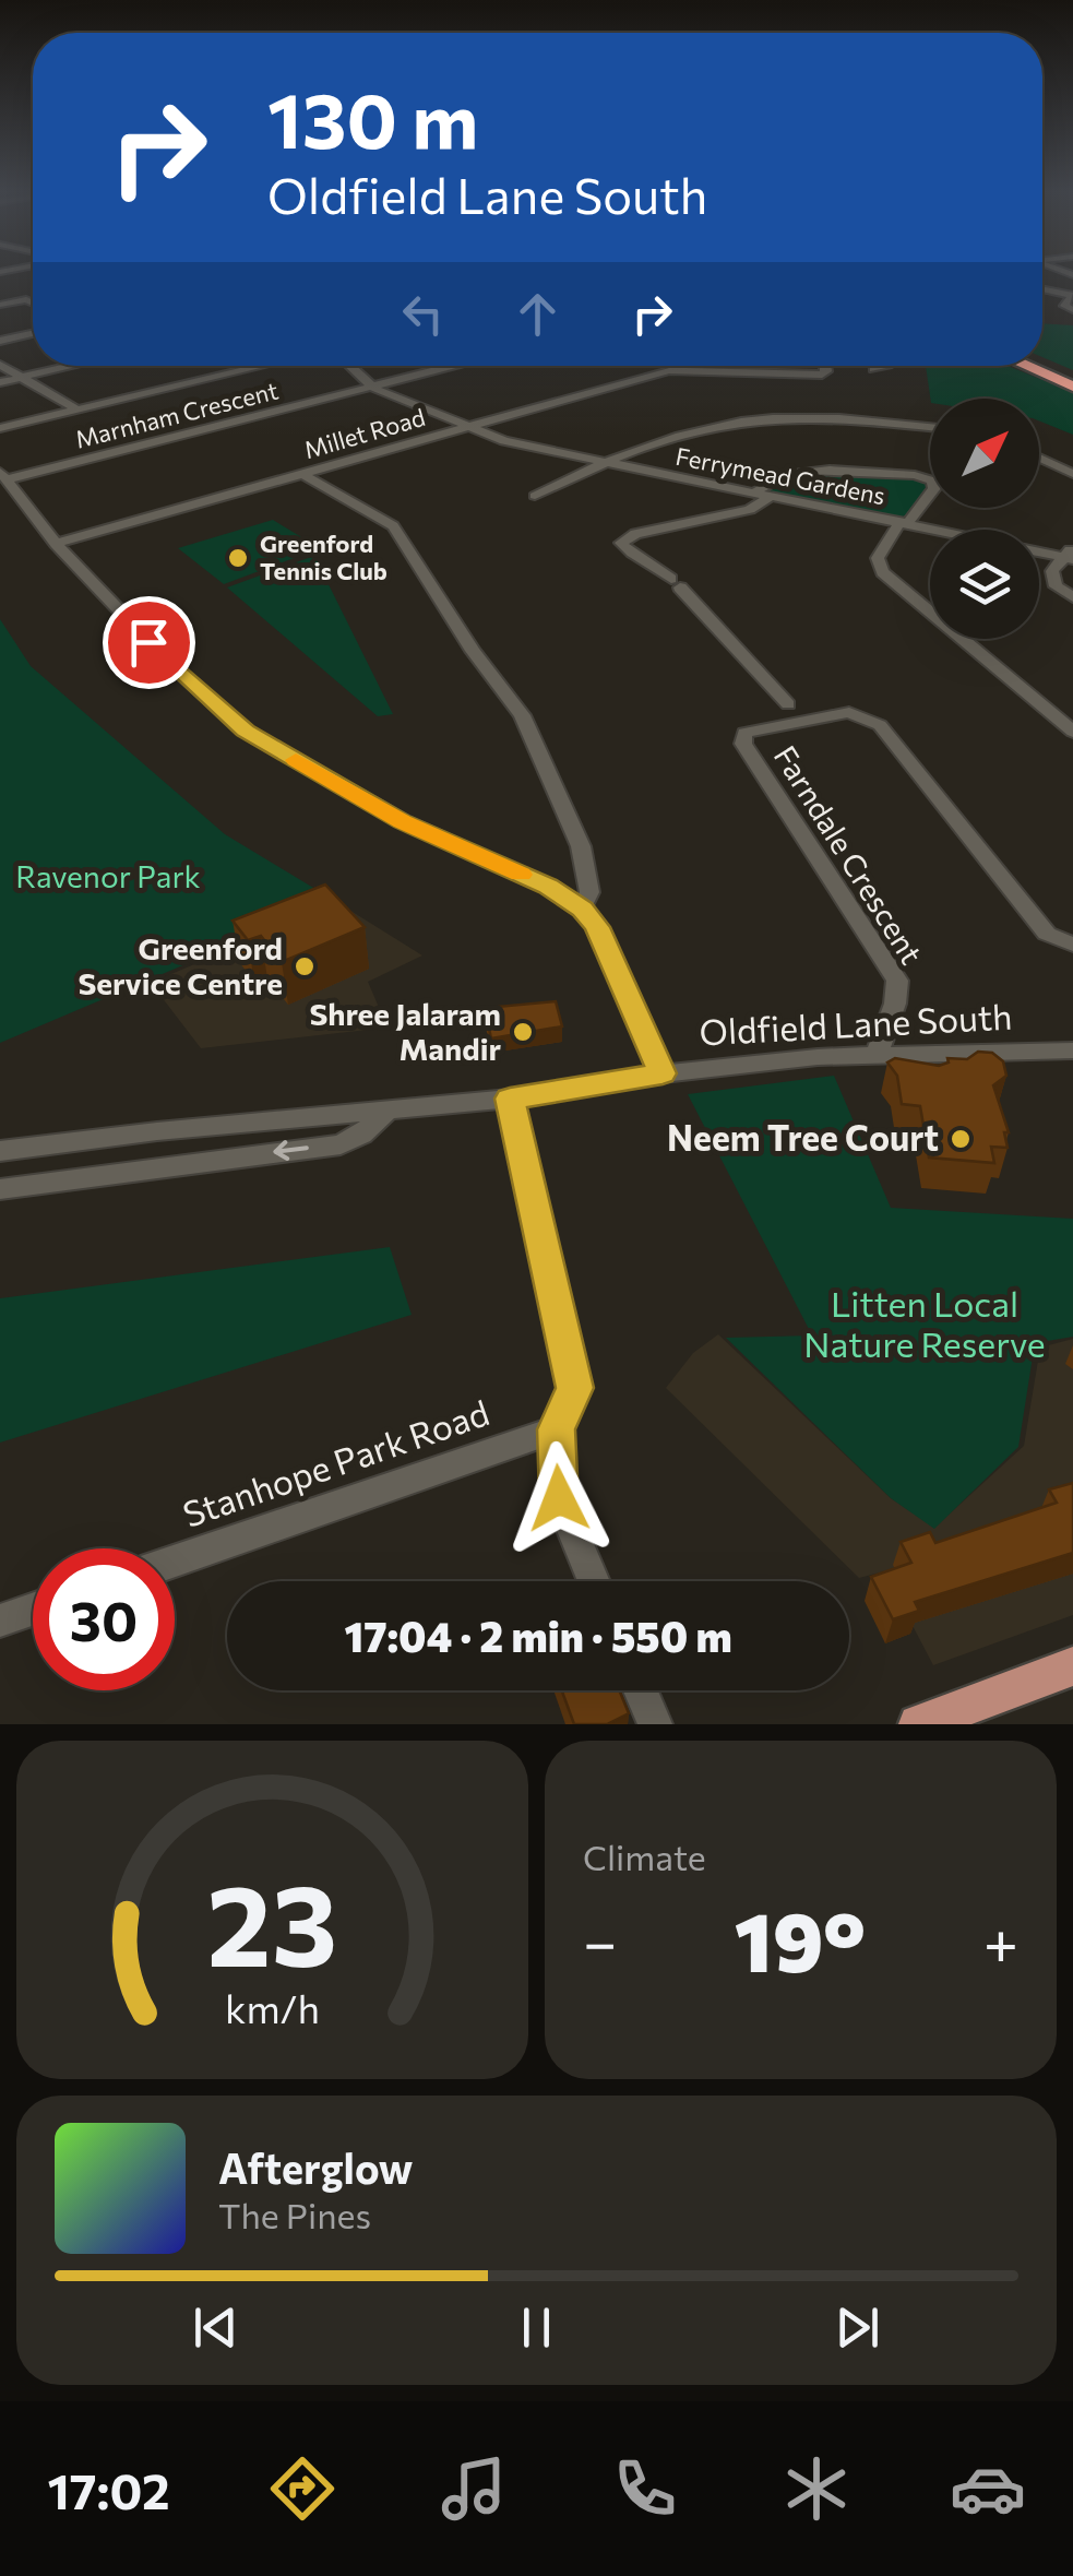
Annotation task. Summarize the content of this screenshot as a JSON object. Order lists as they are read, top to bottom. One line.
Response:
{"streets":{"street":["Marnham Crescent","Millet Road","Ferrymead Gardens","Farndale Crescent","Oldfield Lane South","Stanhope Park Road"]},"crossings":[["Marnham Crescent","Ferrymead Gardens"],["Millet Road","Ferrymead Gardens"],["Farndale Crescent","Oldfield Lane South"]],"parks":["Ravenor Park","Litten Local Nature Reserve"],"places":["Greenford Tennis Club","Greenford Service Centre","Shree Jalaram Mandir","Neem Tree Court"],"north":"top right","page":{"turn":["130 m","Oldfield Lane South"],"limit":"30","trip":"17:04 · 2 min · 550 m","tile":"Climate","heat":["−","19°","+"],"song":["Afterglow","The Pines"],"tabs":"17:02","gauge":["23","km/h"]}}
